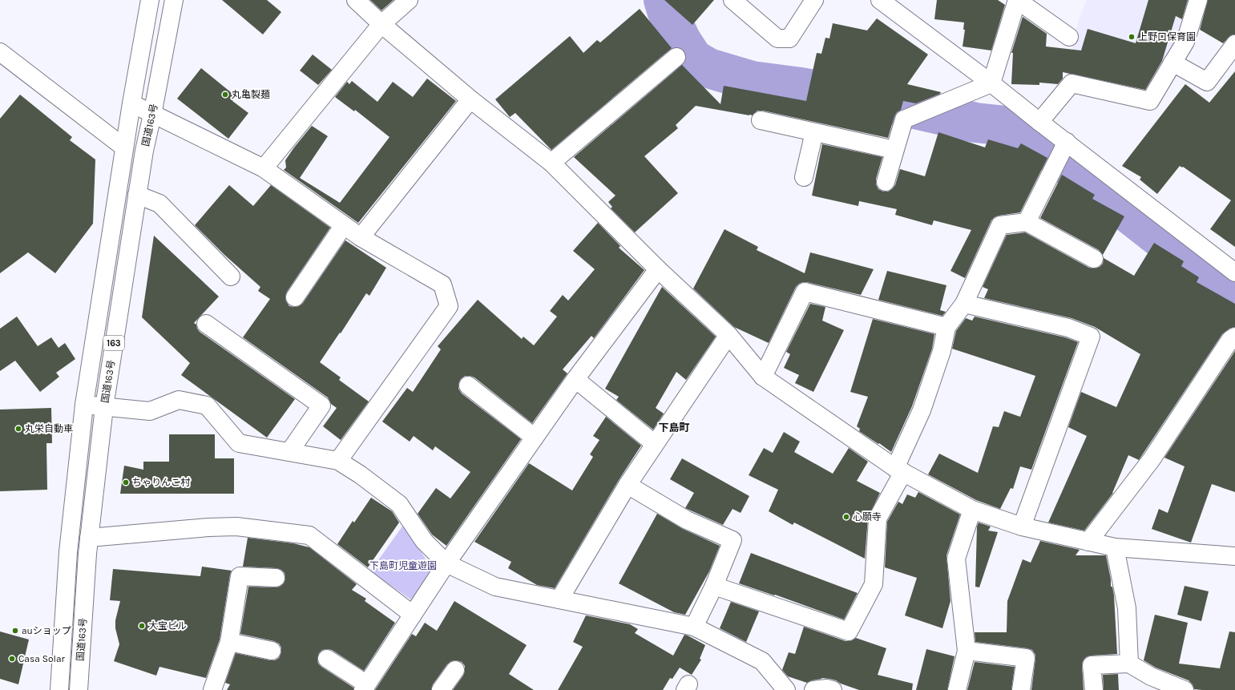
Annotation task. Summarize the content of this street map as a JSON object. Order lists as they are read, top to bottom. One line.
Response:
{"streets":{"main road":["国道163号","163"]},"districts":["下島町"],"parks":["下島町児童遊園"],"places":["上野口保育園","丸亀製麺","丸栄自動車","ちゃりんこ村","心願寺","大宝ビル","auショップ","Casa Solar"]}
